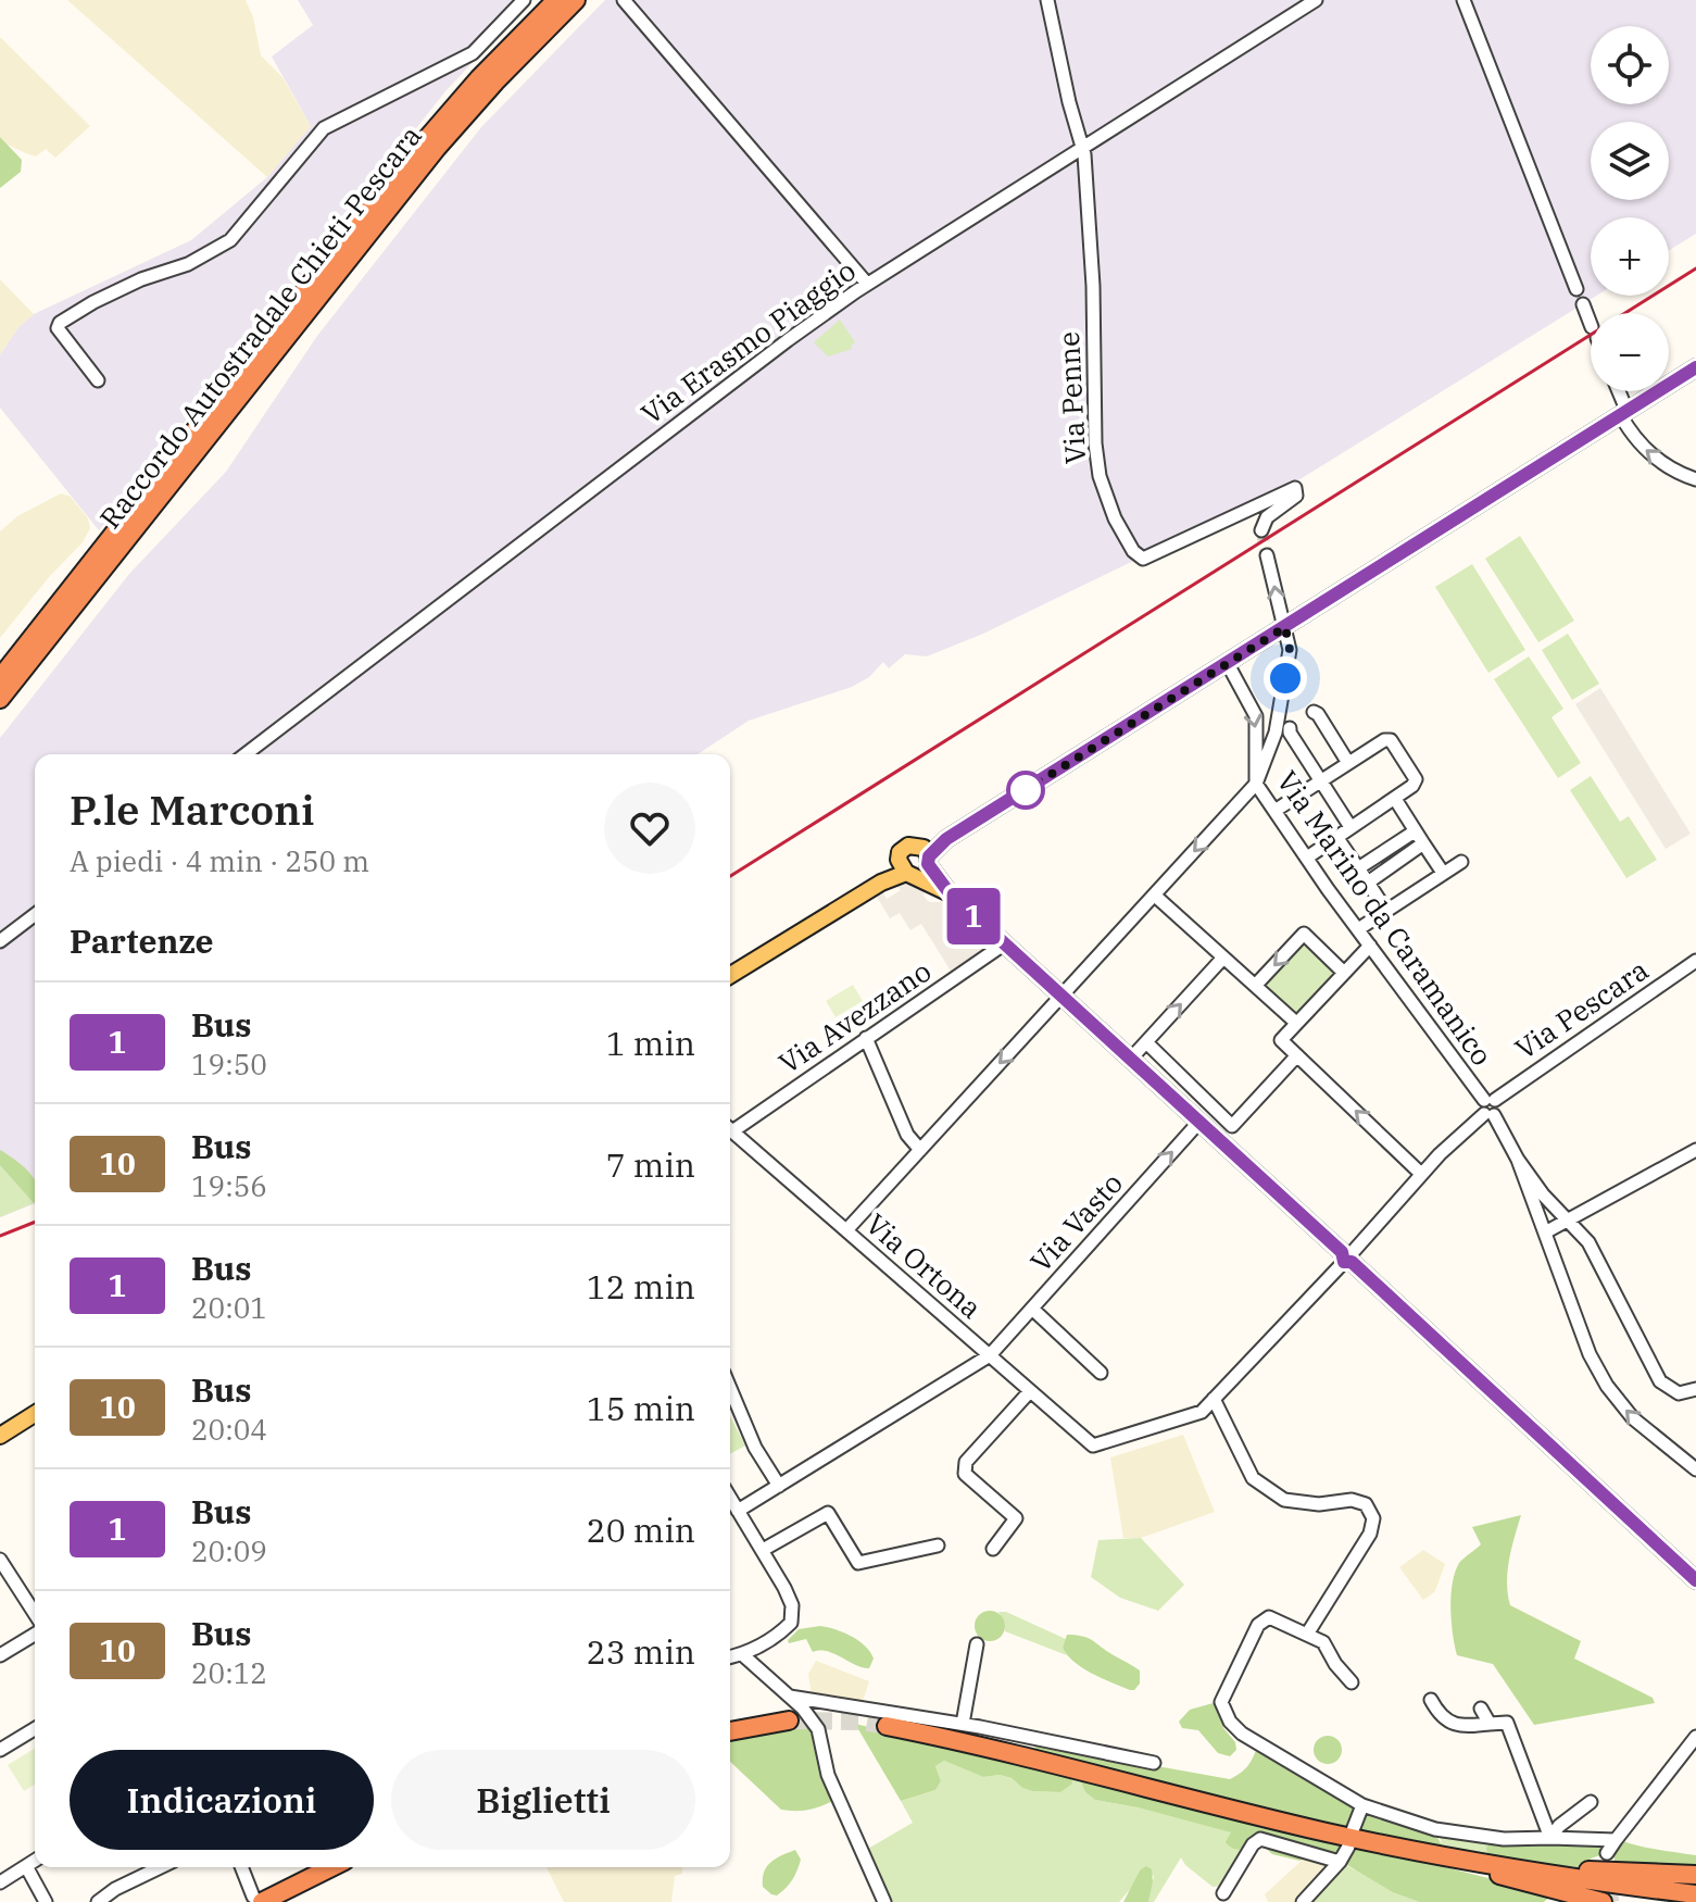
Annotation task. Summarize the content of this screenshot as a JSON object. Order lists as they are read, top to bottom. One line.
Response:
{"streets":{"highway":["Raccordo Autostradale Chieti-Pescara"],"street":["Via Erasmo Piaggio","Via Penne","Via Marino da Caramanico","Via Pescara","Via Avezzano","Via Vasto","Via Ortona"]},"crossings":[["Via Erasmo Piaggio","Via Penne"],["Via Marino da Caramanico","Via Pescara"],["Via Pescara","Via Ortona"],["Via Vasto","Via Ortona"]],"one_way":["Via Vasto"],"lines":["bus line 1"],"page":{"on_map":"1","map_buttons":["+","−"],"heading":[["P.le Marconi","A piedi · 4 min · 250 m"],"Partenze"],"list":[{"mark":"1","name":"Bus","note":"19:50","value":"1 min"},{"mark":"10","name":"Bus","note":"19:56","value":"7 min"},{"mark":"1","name":"Bus","note":"20:01","value":"12 min"},{"mark":"10","name":"Bus","note":"20:04","value":"15 min"},{"mark":"1","name":"Bus","note":"20:09","value":"20 min"},{"mark":"10","name":"Bus","note":"20:12","value":"23 min"}],"buttons":["Indicazioni","Biglietti"]}}
